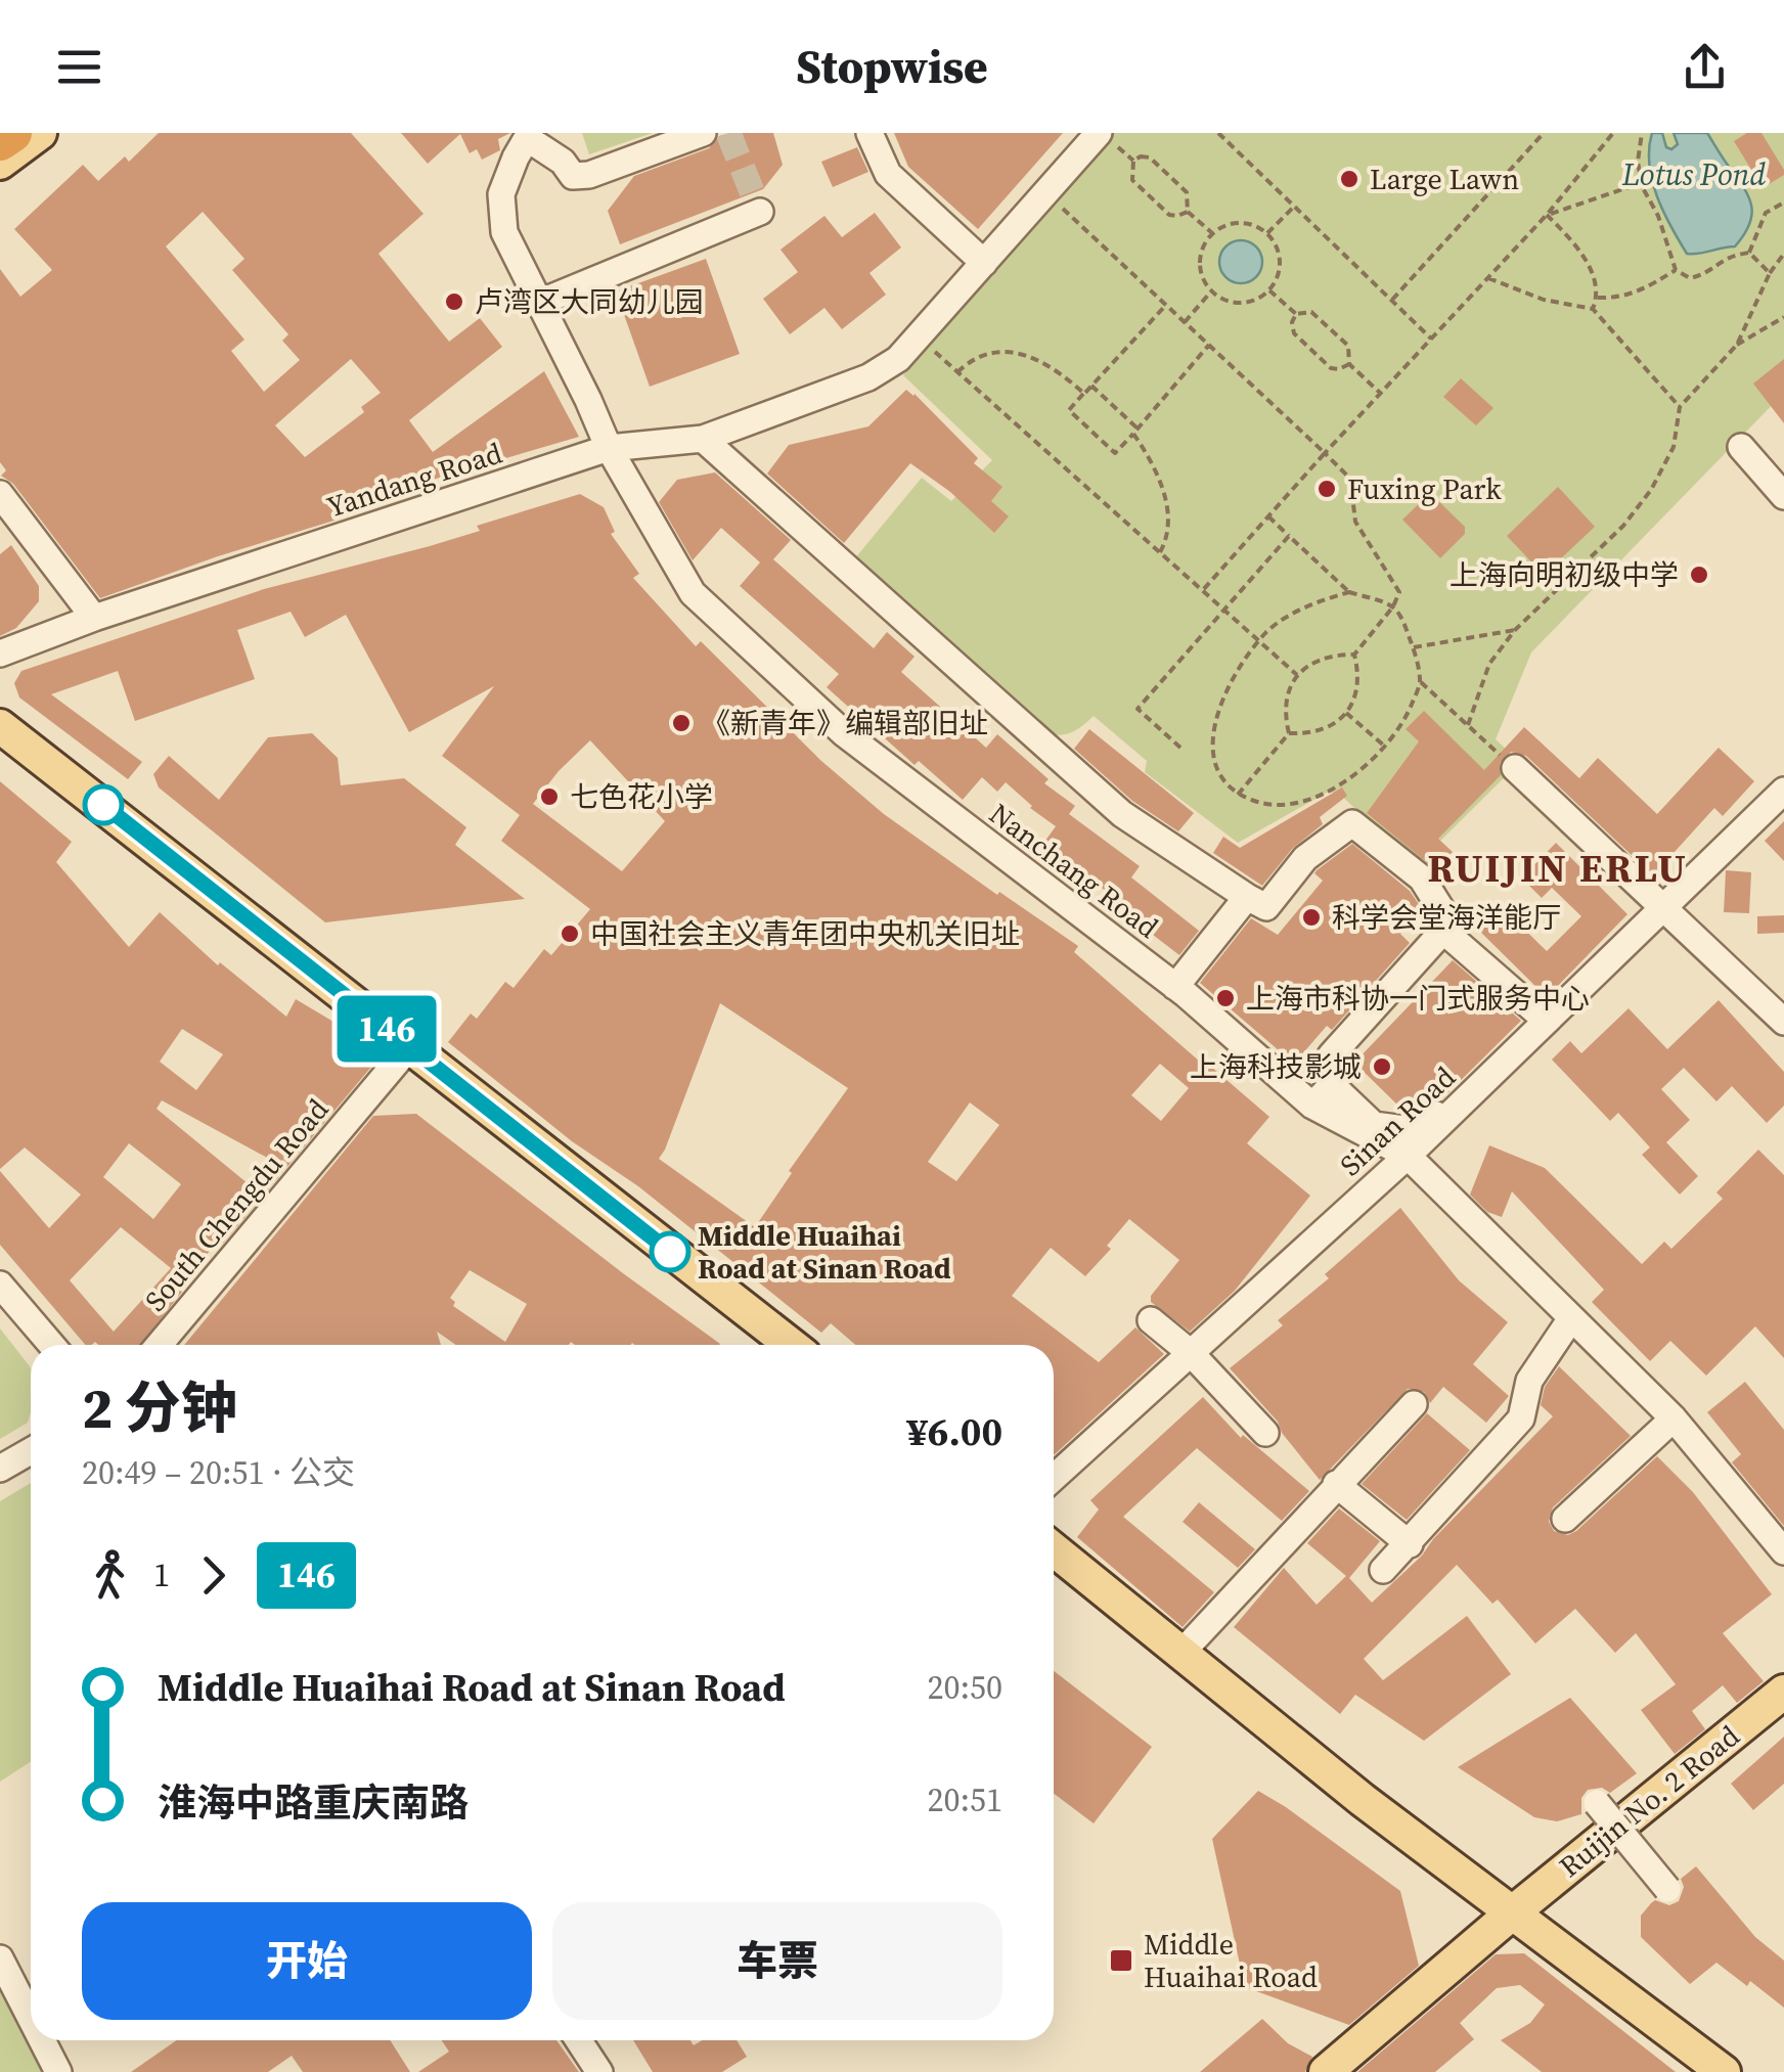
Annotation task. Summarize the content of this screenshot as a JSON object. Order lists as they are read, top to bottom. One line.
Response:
{"streets":{"main road":["Ruijin No. 2 Road"],"street":["Yandang Road","Nanchang Road","Sinan Road","South Chengdu Road"]},"crossings":[["Yandang Road","Nanchang Road"],["Nanchang Road","Sinan Road"]],"districts":["RUIJIN ERLU"],"water":["Lotus Pond"],"places":{"other":["Large Lawn","卢湾区大同幼儿园","Fuxing Park","上海向明初级中学","《新青年》编辑部旧址","七色花小学","科学会堂海洋能厅","中国社会主义青年团中央机关旧址","上海市科协一门式服务中心","上海科技影城","Middle Huaihai Road at Sinan Road"],"transit":["Middle Huaihai Road"]},"lines":["bus line 146"],"page":{"header":"Stopwise","on_map":"146","heading":["2 分钟","20:49 – 20:51 · 公交","¥6.00"],"legs":["1","146"],"list":[{"name":"Middle Huaihai Road at Sinan Road","value":"20:50"},{"name":"淮海中路重庆南路","value":"20:51"}],"buttons":["开始","车票"]}}
